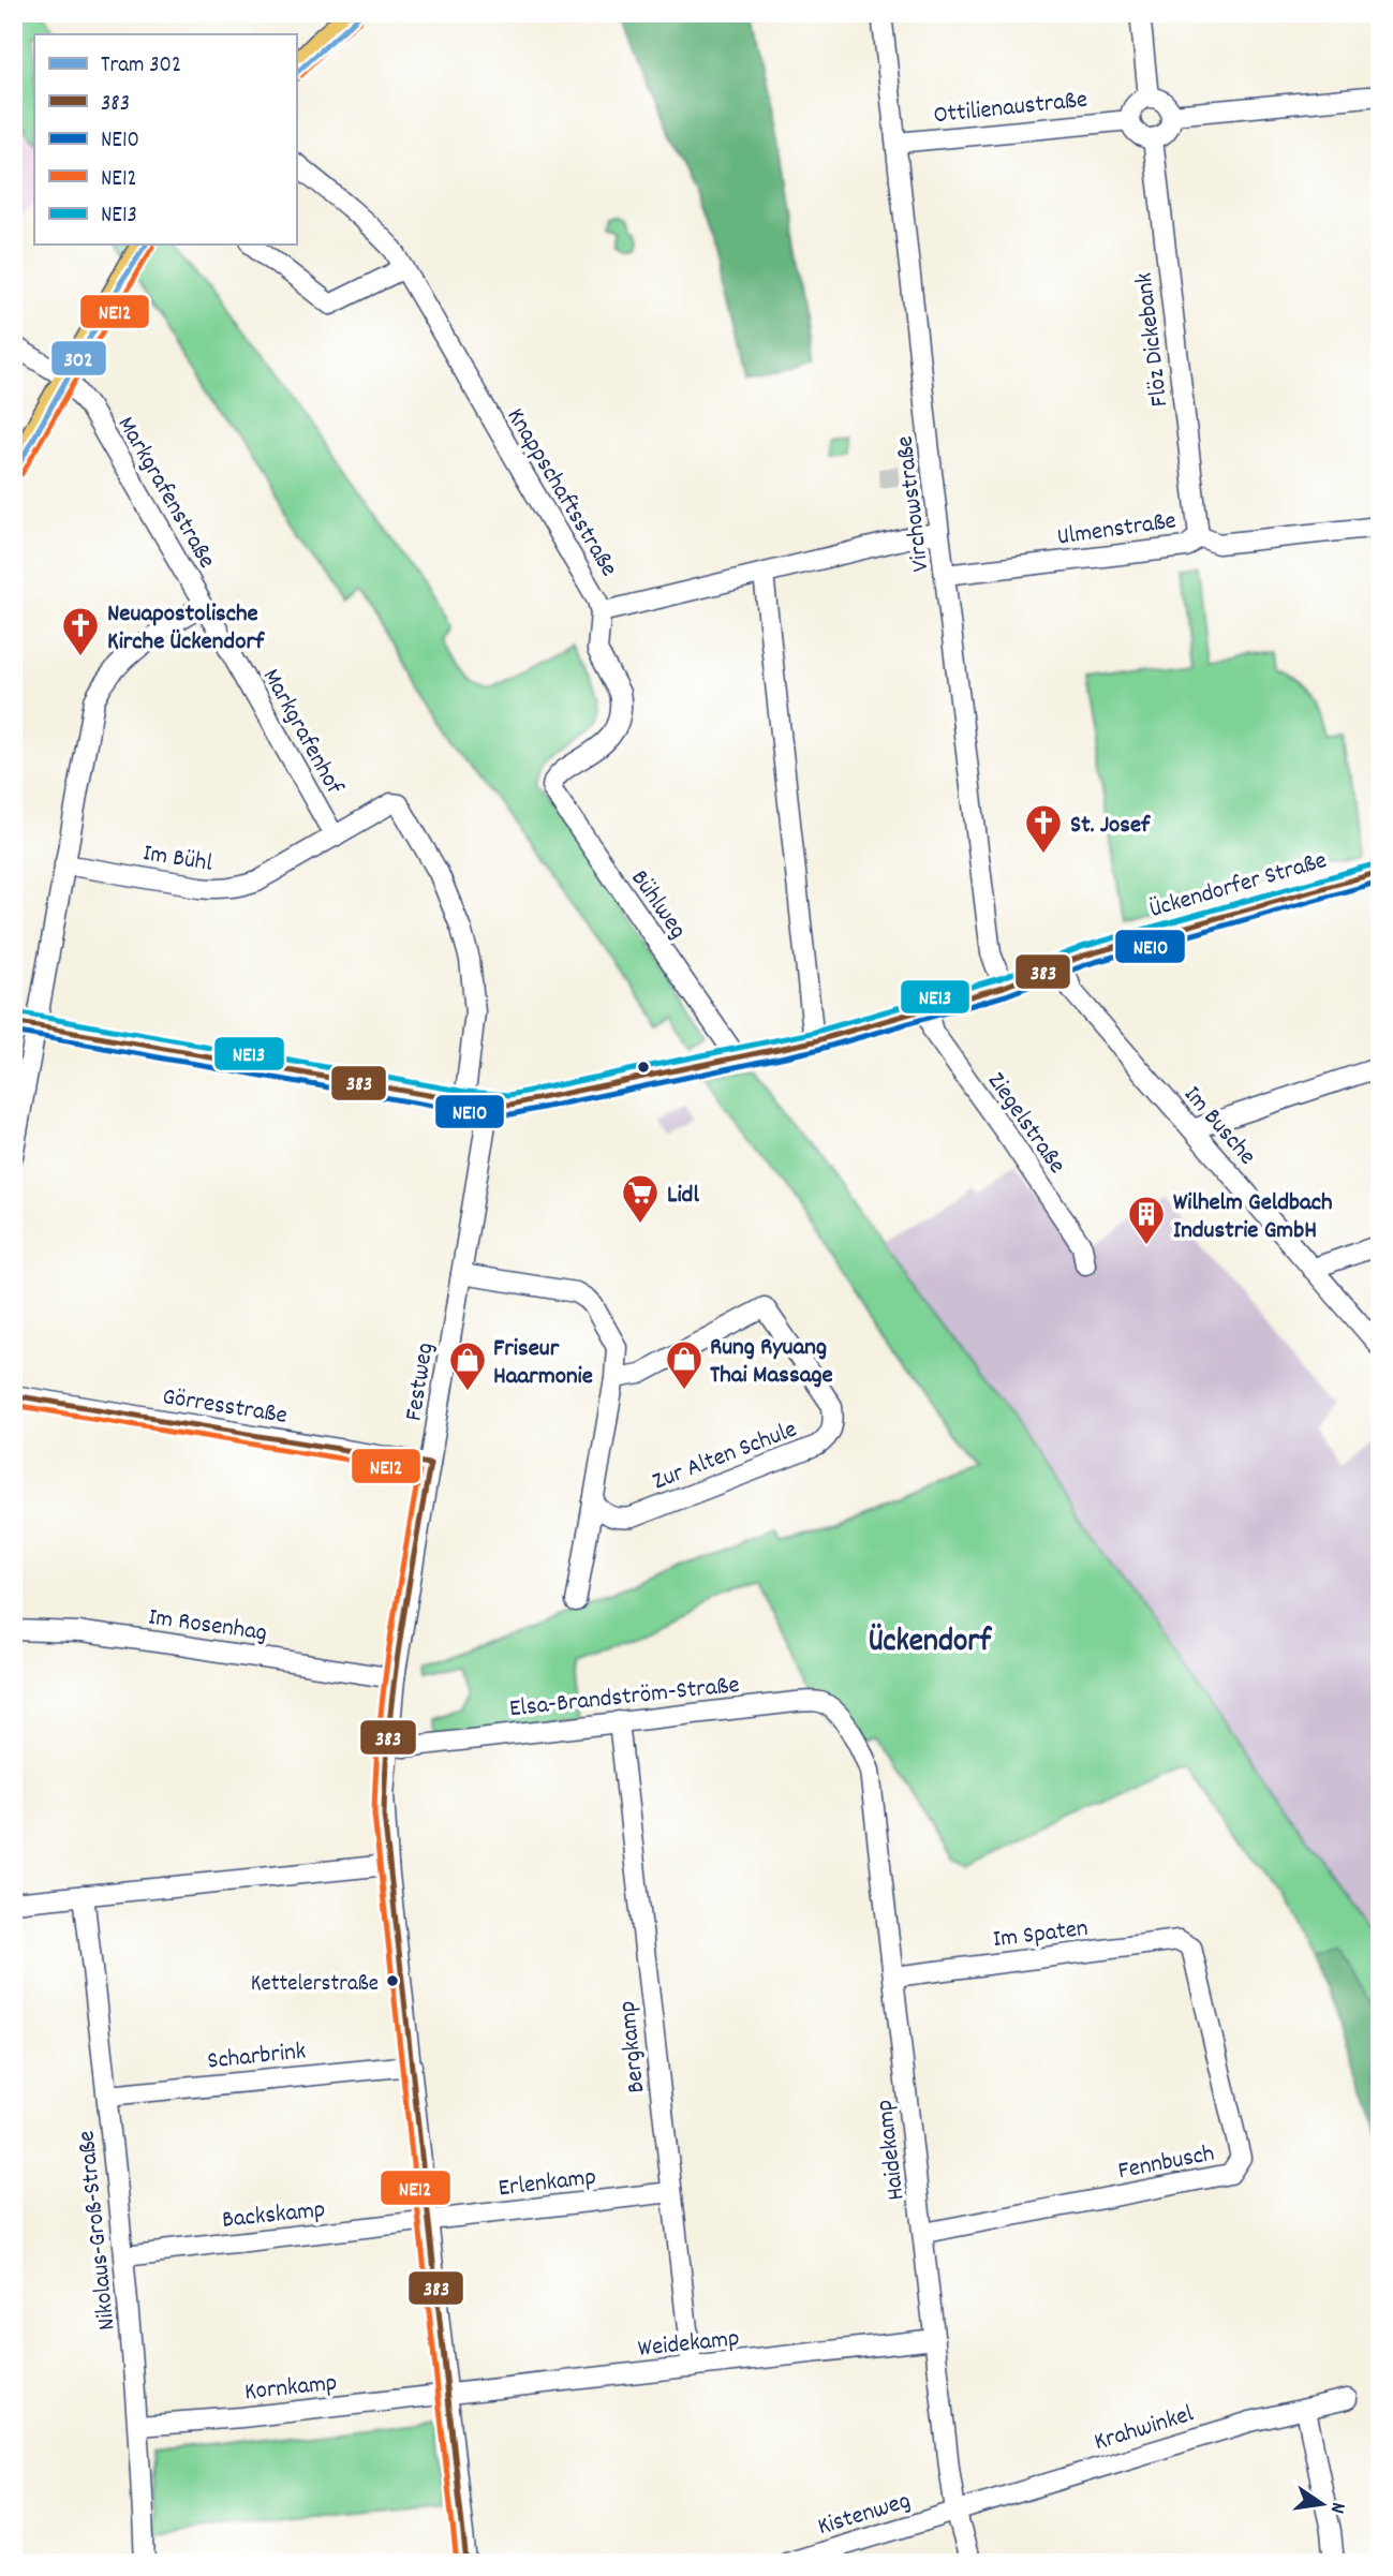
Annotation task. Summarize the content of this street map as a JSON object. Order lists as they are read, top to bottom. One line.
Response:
{"streets":{"main road":["Ückendorfer Straße"],"street":["Ottilienaustraße","Flöz Dickebank","Markgrafenstraße","Knappschaftsstraße","Virchowstraße","Ulmenstraße","Markgrafenhof","Im Bühl","Bühlweg","Ziegelstraße","Im Busche","Festweg","Görresstraße","Zur Alten Schule","Im Rosenhag","Elsa-Brandström-Straße","Im Spaten","Bergkamp","Scharbrink","Haidekamp","Fennbusch","Erlenkamp","Backskamp","Nikolaus-Groß-Straße","Weidekamp","Kornkamp","Krahwinkel","Kistenweg"]},"crossings":[["Ottilienaustraße","Flöz Dickebank"],["Ottilienaustraße","Virchowstraße"],["Flöz Dickebank","Ulmenstraße"],["Markgrafenstraße","Markgrafenhof"],["Knappschaftsstraße","Virchowstraße"],["Knappschaftsstraße","Bühlweg"],["Virchowstraße","Ulmenstraße"],["Virchowstraße","Ückendorfer Straße"],["Markgrafenhof","Im Bühl"],["Ückendorfer Straße","Bühlweg"],["Ückendorfer Straße","Ziegelstraße"],["Ückendorfer Straße","Im Busche"],["Ückendorfer Straße","Festweg"],["Festweg","Görresstraße"],["Festweg","Im Rosenhag"],["Festweg","Elsa-Brandström-Straße"],["Festweg","Scharbrink"],["Festweg","Erlenkamp"],["Festweg","Backskamp"],["Festweg","Weidekamp"],["Festweg","Kornkamp"],["Elsa-Brandström-Straße","Bergkamp"],["Elsa-Brandström-Straße","Haidekamp"],["Im Spaten","Haidekamp"],["Im Spaten","Fennbusch"],["Bergkamp","Erlenkamp"],["Bergkamp","Weidekamp"],["Scharbrink","Nikolaus-Groß-Straße"],["Haidekamp","Fennbusch"],["Haidekamp","Weidekamp"],["Haidekamp","Krahwinkel"],["Haidekamp","Kistenweg"],["Erlenkamp","Backskamp"],["Backskamp","Nikolaus-Groß-Straße"],["Nikolaus-Groß-Straße","Kornkamp"],["Weidekamp","Kornkamp"],["Krahwinkel","Kistenweg"]],"districts":["Ückendorf"],"places":{"church":["Neuapostolische Kirche Ückendorf","St. Josef"],"supermarket":["Lidl"],"building":["Wilhelm Geldbach Industrie GmbH"],"shop":["Rung Ryuang Thai Massage","Friseur Haarmonie"],"other":["Kettelerstraße"]},"lines":["tram line 302","transit line NE12","transit line NE13","transit line 383","transit line NE10"],"legend":["Tram 302","383","NE10","NE12","NE13"],"north":"right"}
